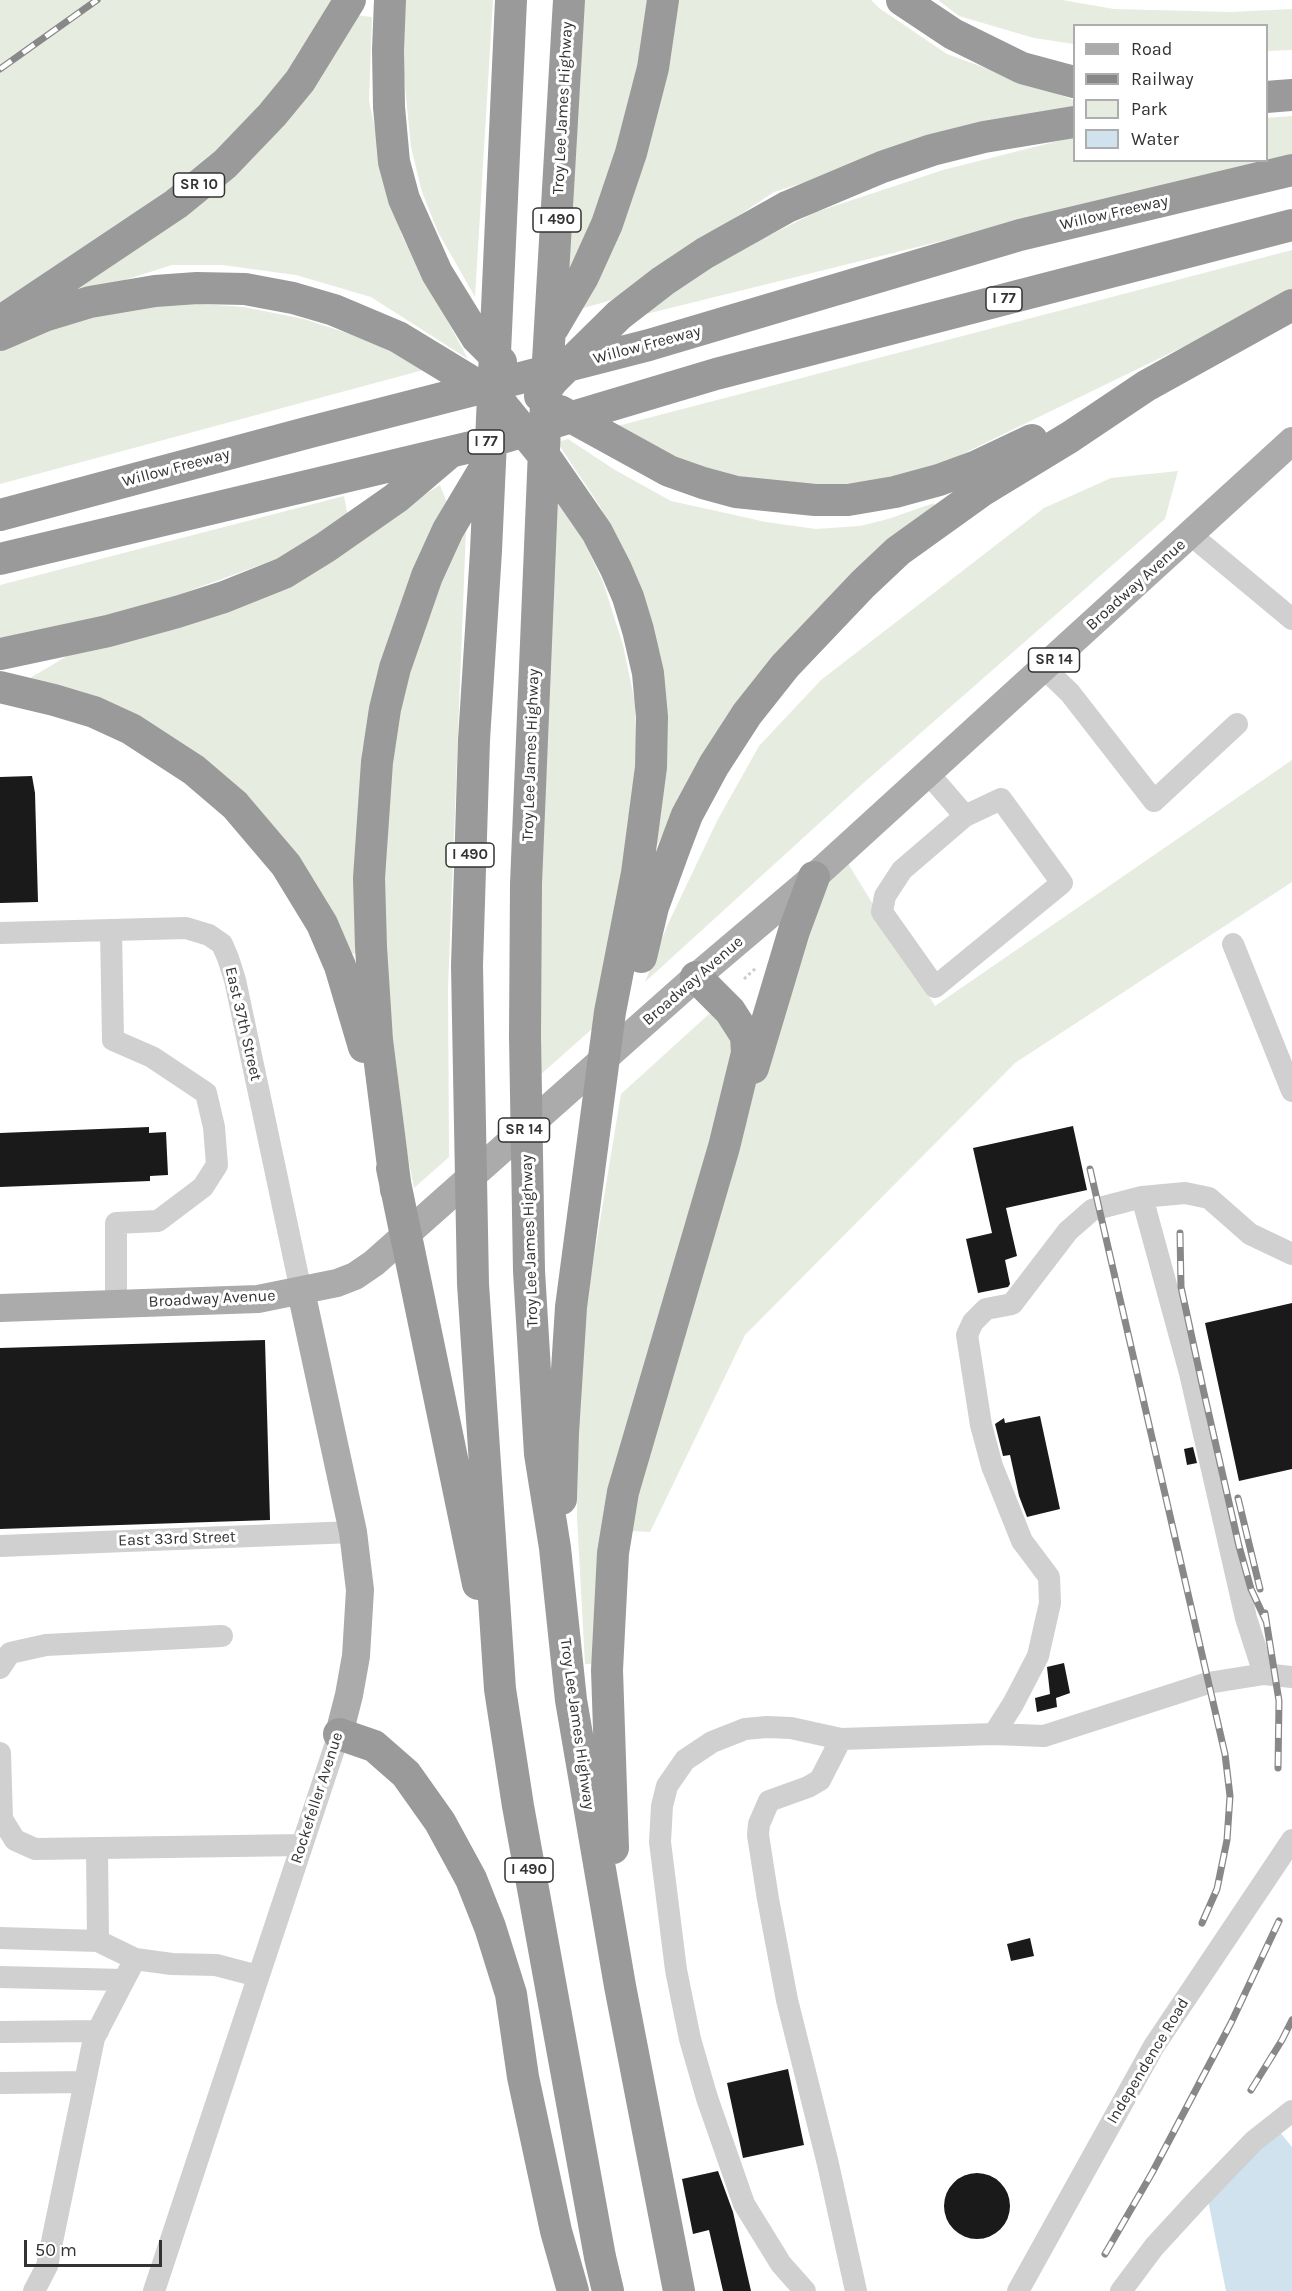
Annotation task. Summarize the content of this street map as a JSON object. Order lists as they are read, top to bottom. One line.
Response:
{"streets":{"highway":["Troy Lee James Highway","SR 10","Willow Freeway","I 490","I 77"],"main road":["Broadway Avenue","SR 14","Rockefeller Avenue"],"street":["East 37th Street","East 33rd Street","Independence Road"]},"crossings":[["Broadway Avenue","East 37th Street"],["Broadway Avenue","Rockefeller Avenue"],["East 37th Street","Rockefeller Avenue"],["East 33rd Street","Rockefeller Avenue"]],"legend":["Road","Railway","Park","Water"],"scale_bar":"50 m"}
